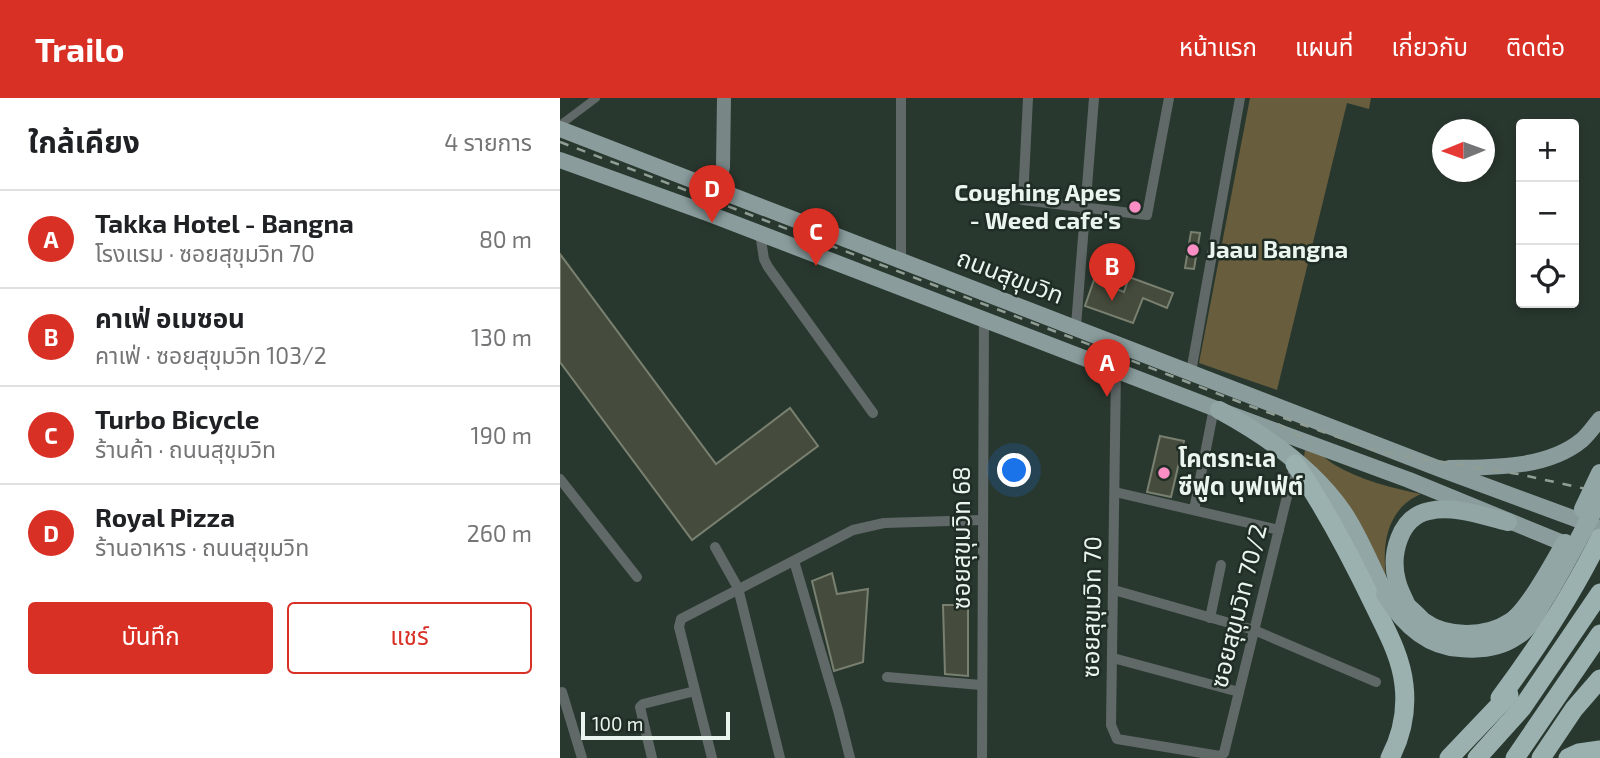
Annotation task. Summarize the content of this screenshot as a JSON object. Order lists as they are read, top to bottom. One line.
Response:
{"streets":{"main road":["ถนนสุขุมวิท"],"street":["ซอยสุขุมวิท 68","ซอยสุขุมวิท 70/2","ซอยสุขุมวิท 70"]},"crossings":[["ถนนสุขุมวิท","ซอยสุขุมวิท 68"],["ถนนสุขุมวิท","ซอยสุขุมวิท 70"],["ซอยสุขุมวิท 70/2","ซอยสุขุมวิท 70"]],"places":["Coughing Apes - Weed cafe's","Jaau Bangna","โคตรทะเล ซีฟูด บุฟเฟ่ต์"],"scale_bar":"100 m","north":"left","page":{"header":"Trailo","nav":["หน้าแรก","แผนที่","เกี่ยวกับ","ติดต่อ"],"heading":["ใกล้เคียง","4 รายการ"],"map_buttons":["+","−"],"pins":["D","C","B","A"],"list":[{"mark":"A","name":"Takka Hotel - Bangna","note":"โรงแรม · ซอยสุขุมวิท 70","value":"80 m"},{"mark":"B","name":"คาเฟ่ อเมซอน","note":"คาเฟ่ · ซอยสุขุมวิท 103/2","value":"130 m"},{"mark":"C","name":"Turbo Bicycle","note":"ร้านค้า · ถนนสุขุมวิท","value":"190 m"},{"mark":"D","name":"Royal Pizza","note":"ร้านอาหาร · ถนนสุขุมวิท","value":"260 m"}],"buttons":["บันทึก","แชร์"],"scale":"100 m"}}
